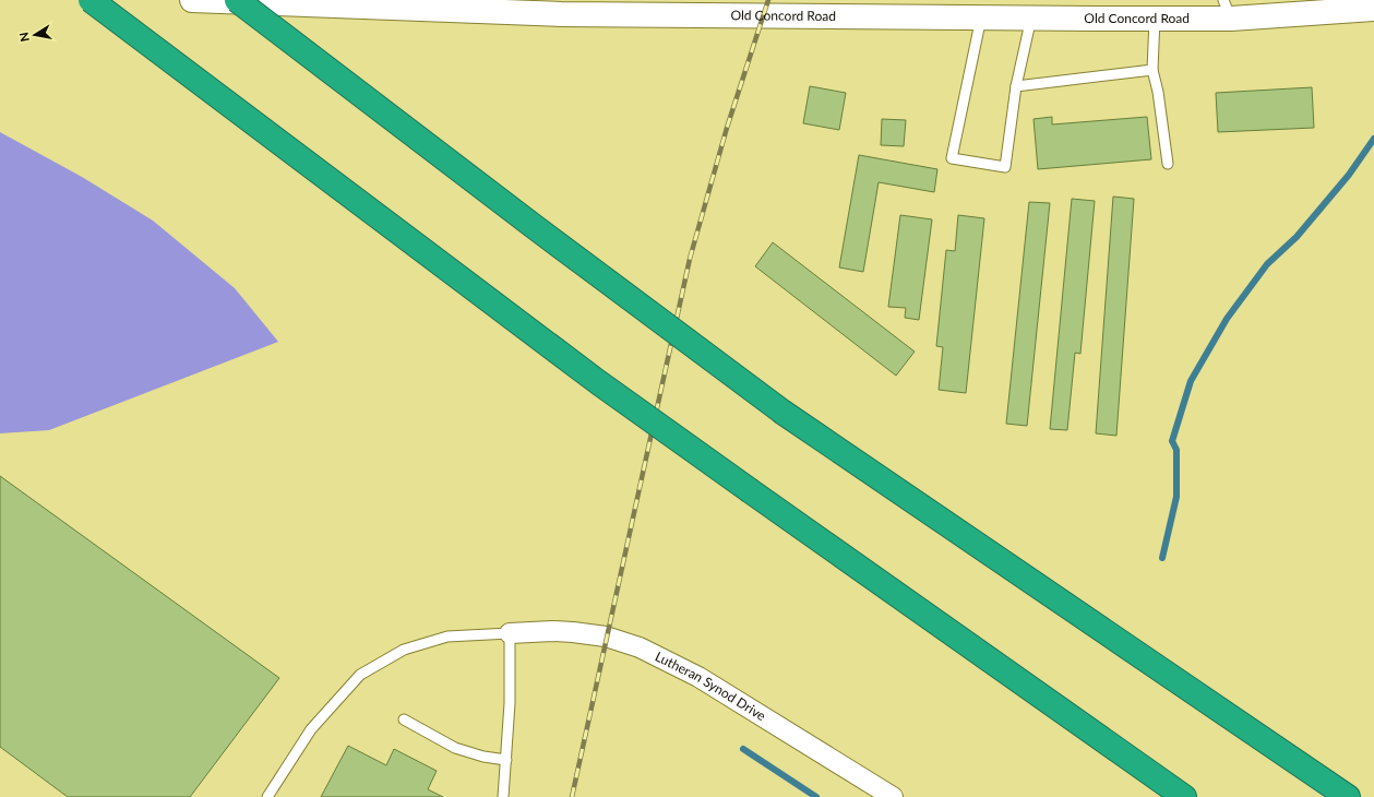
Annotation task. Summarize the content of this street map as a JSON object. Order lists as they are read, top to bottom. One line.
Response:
{"streets":{"main road":["Old Concord Road"],"street":["Lutheran Synod Drive"]},"north":"left"}
